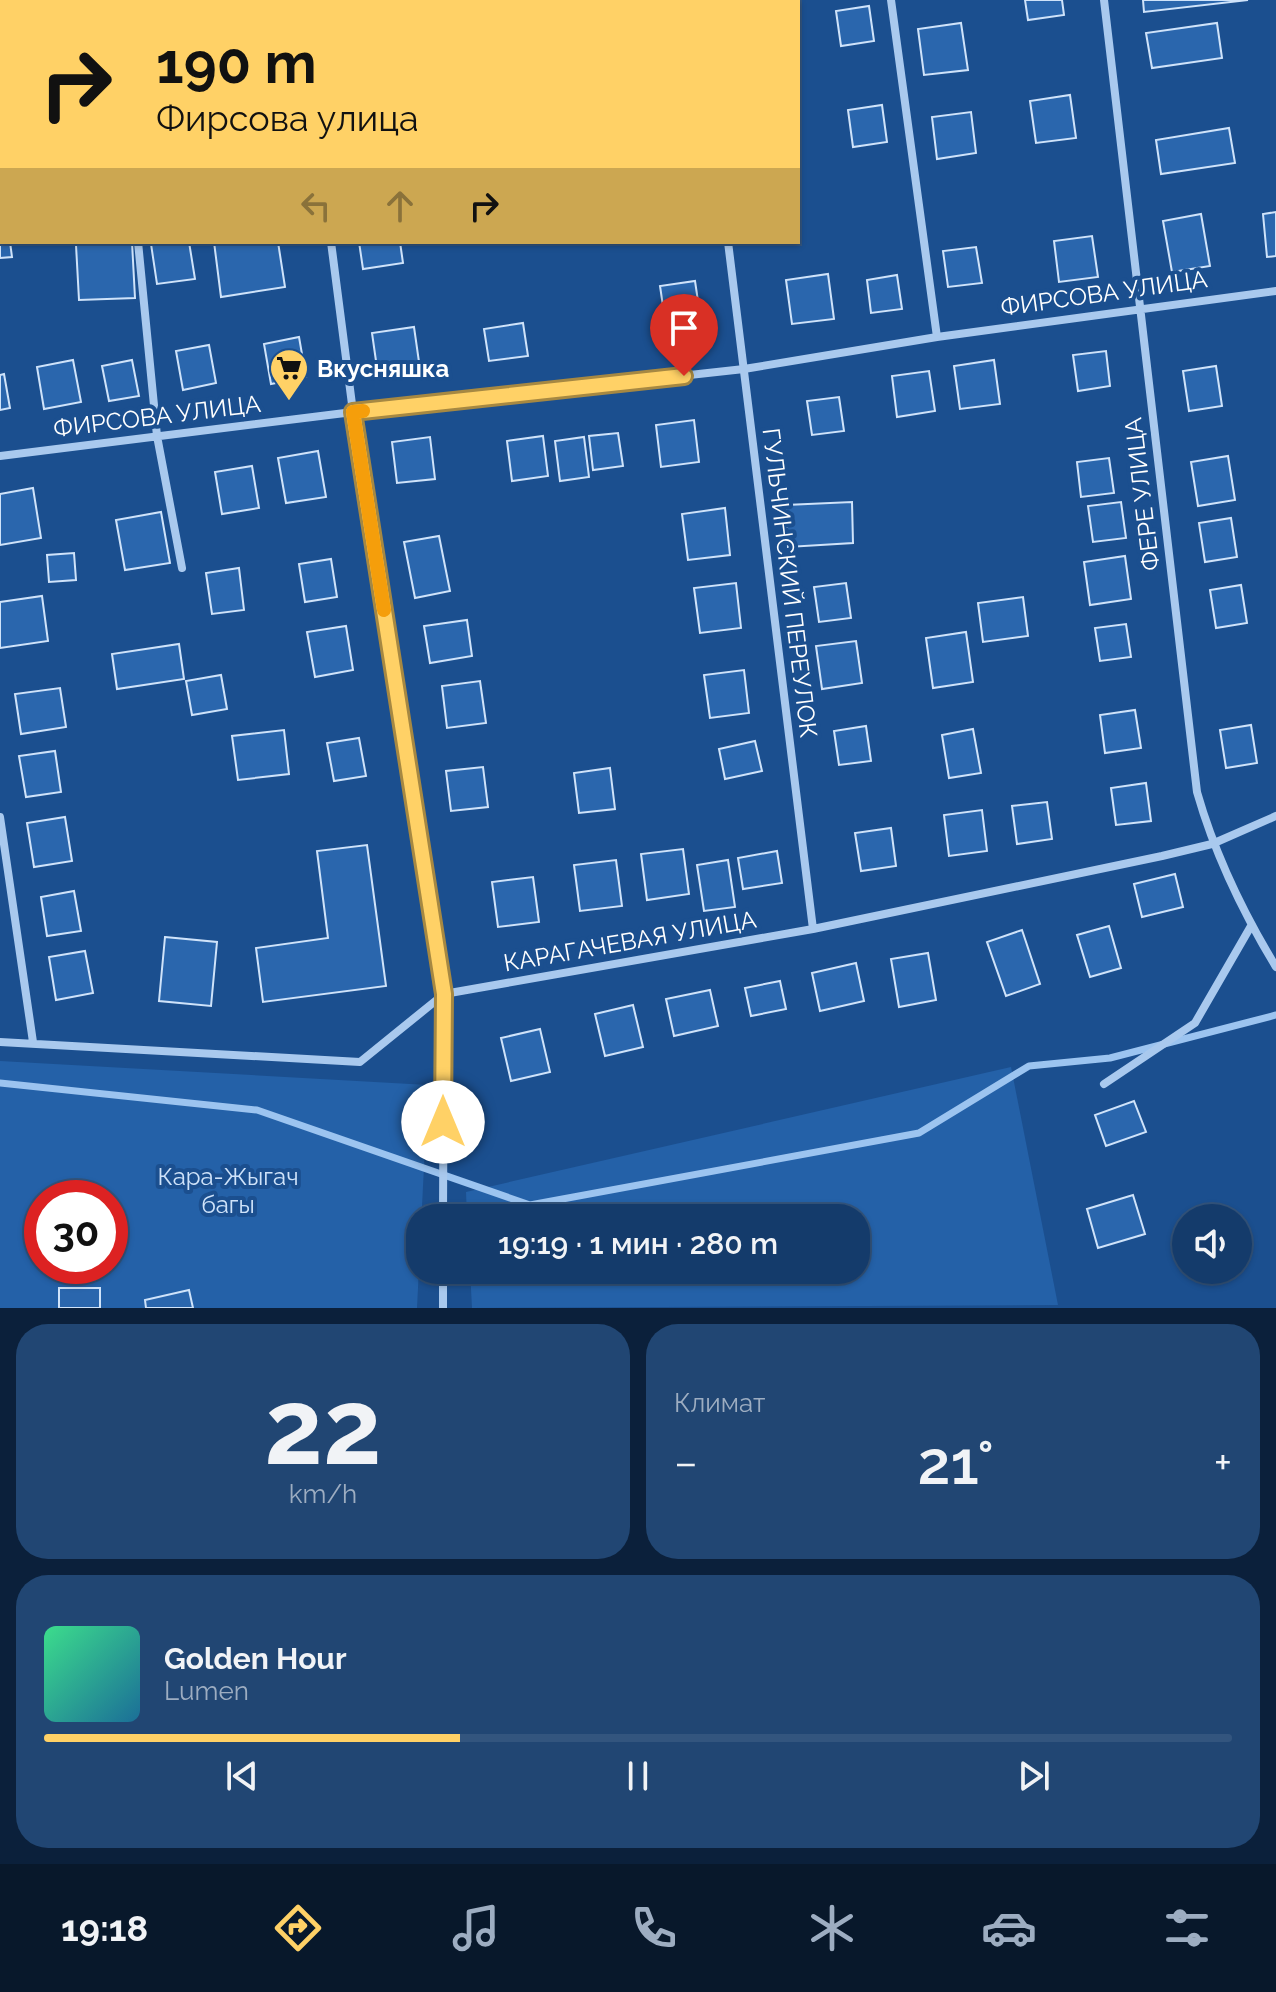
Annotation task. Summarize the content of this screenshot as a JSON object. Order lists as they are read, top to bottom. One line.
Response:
{"streets":{"street":["ФИРСОВА УЛИЦА","ФЕРЕ УЛИЦА","ГУЛЬЧИНСКИЙ ПЕРЕУЛОК","КАРАГАЧЕВАЯ УЛИЦА"]},"crossings":[["ФИРСОВА УЛИЦА","ФЕРЕ УЛИЦА"],["ФИРСОВА УЛИЦА","ГУЛЬЧИНСКИЙ ПЕРЕУЛОК"],["ФЕРЕ УЛИЦА","КАРАГАЧЕВАЯ УЛИЦА"],["ГУЛЬЧИНСКИЙ ПЕРЕУЛОК","КАРАГАЧЕВАЯ УЛИЦА"]],"parks":["Кара-Жыгач багы"],"places":{"supermarket":["Вкусняшка"]},"page":{"turn":["190 m","Фирсова улица"],"limit":"30","trip":"19:19 · 1 мин · 280 m","tile":[["22","km/h"],"Климат"],"heat":["−","21°","+"],"song":["Golden Hour","Lumen"],"tabs":"19:18"}}
